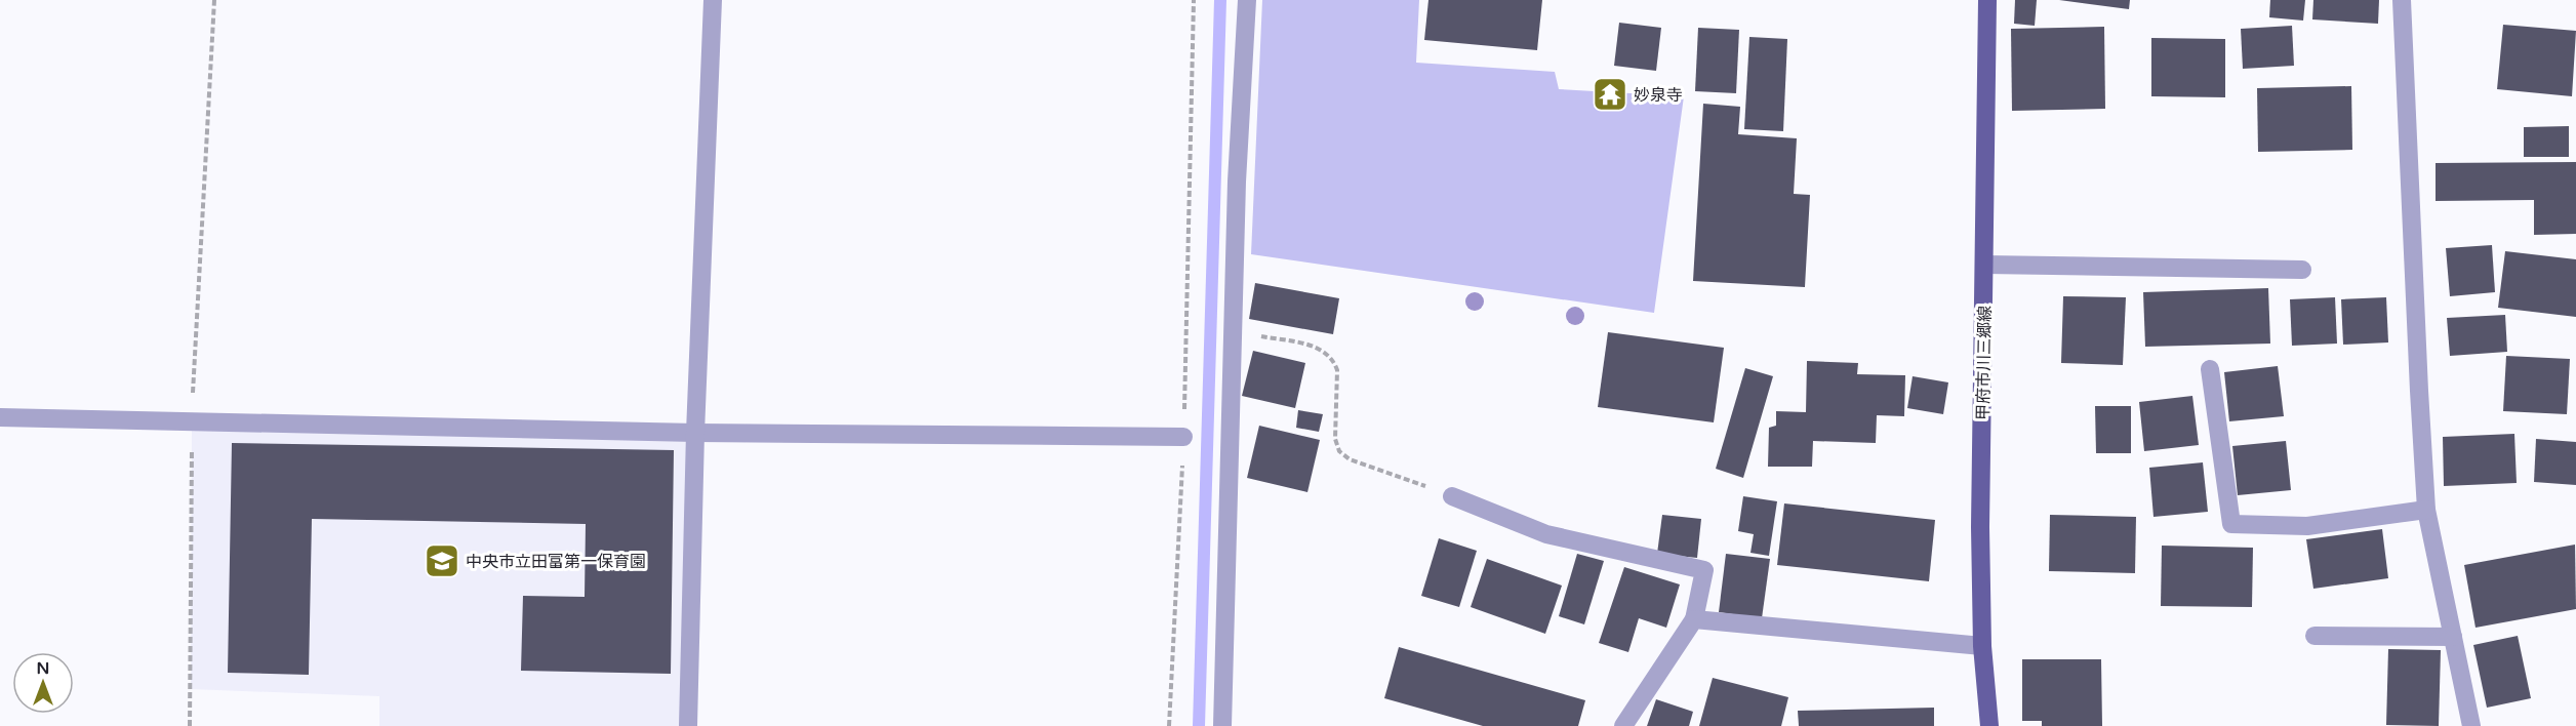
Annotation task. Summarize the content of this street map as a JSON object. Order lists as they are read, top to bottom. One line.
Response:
{"streets":{"main road":["甲府市川三郷線"]},"places":{"temple":["妙泉寺"],"school or university":["中央市立田富第一保育園"]},"north":"top"}
